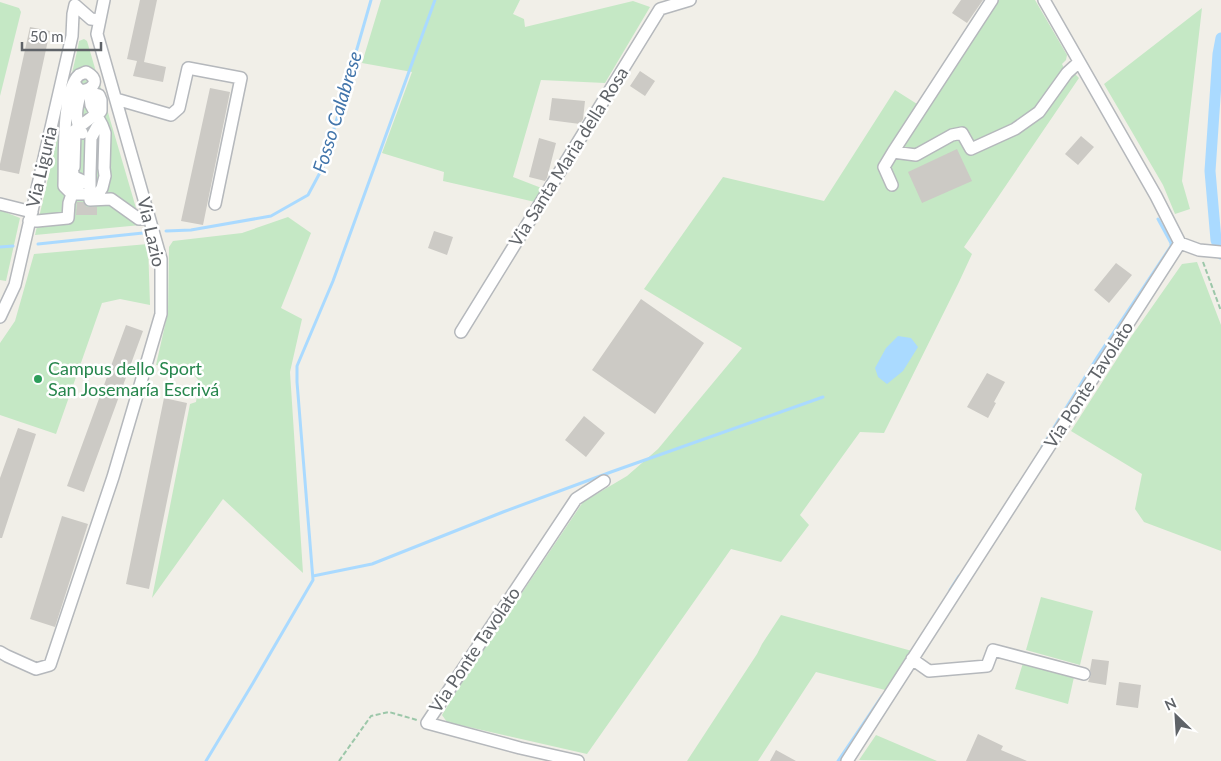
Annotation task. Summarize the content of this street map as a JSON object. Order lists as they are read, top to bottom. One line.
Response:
{"streets":{"street":["Via Santa Maria della Rosa","Via Liguria","Via Lazio","Via Ponte Tavolato"]},"water":["Fosso Calabrese"],"places":["Campus dello Sport San Josemaría Escrivá"],"scale_bar":"50 m","north":"top left"}
